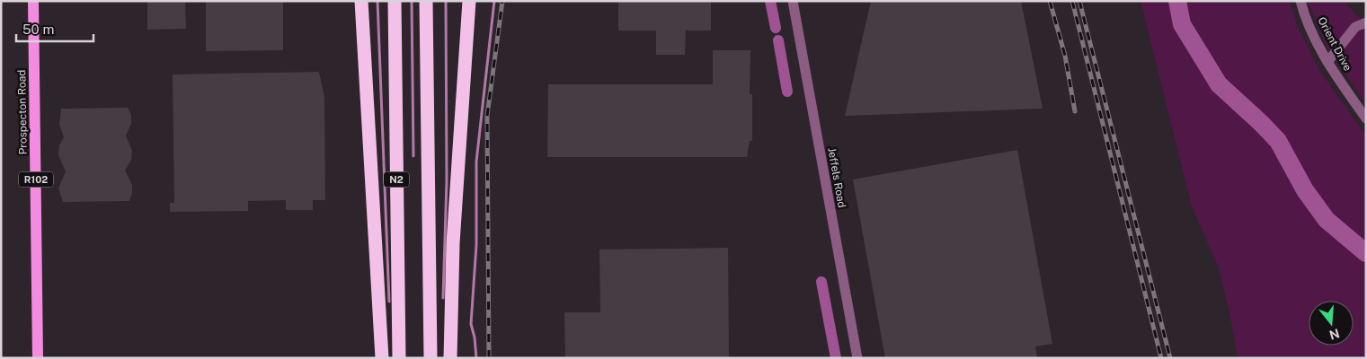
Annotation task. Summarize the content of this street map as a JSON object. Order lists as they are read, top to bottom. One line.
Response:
{"streets":{"highway":["N2"],"main road":["Prospecton Road","R102"],"street":["Orient Drive","Jeffels Road"]},"scale_bar":"50 m","north":"bottom"}
